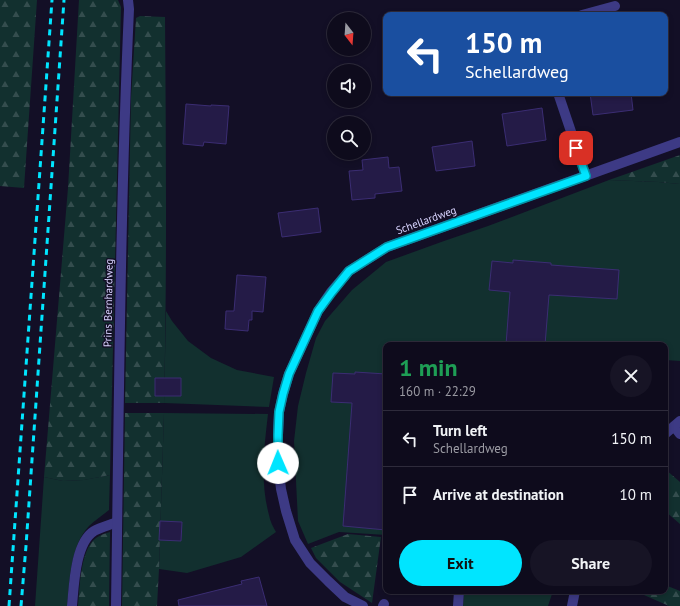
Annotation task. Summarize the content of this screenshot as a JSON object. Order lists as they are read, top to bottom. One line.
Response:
{"streets":{"street":["Schellardweg","Prins Bernhardweg"]},"north":"bottom","page":{"turn":["150 m","Schellardweg"],"heading":["1 min","160 m · 22:29"],"list":[{"name":"Turn left","note":"Schellardweg","value":"150 m"},{"name":"Arrive at destination","value":"10 m"}],"buttons":["Exit","Share"]}}
